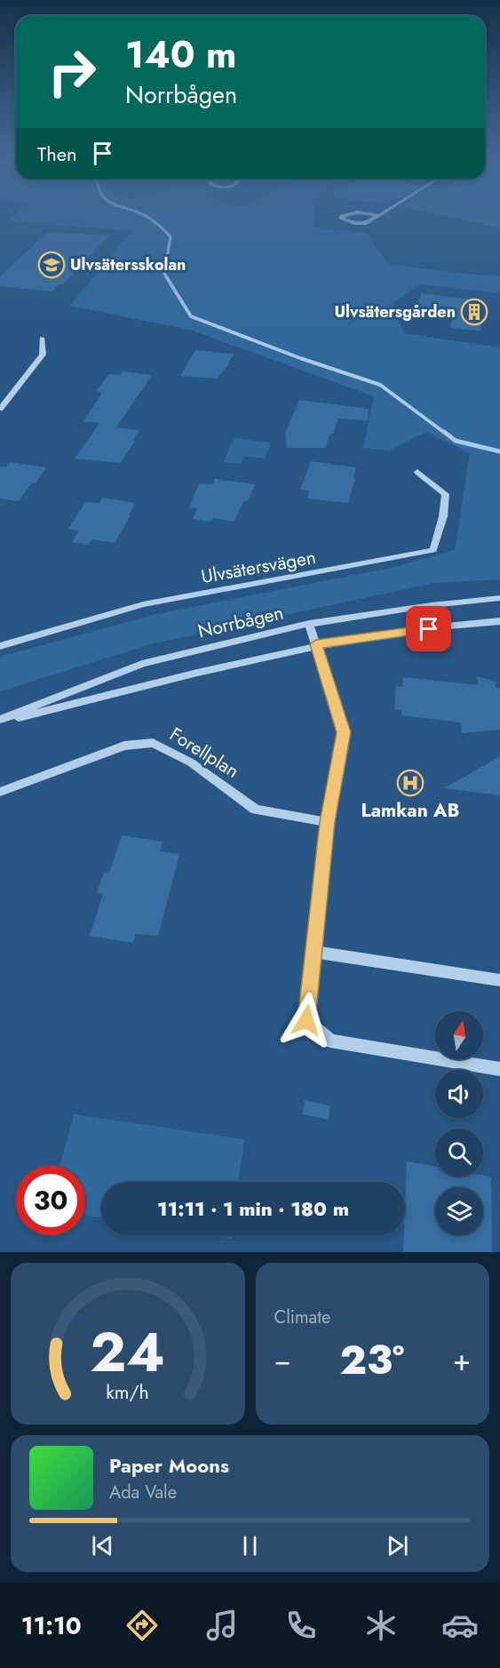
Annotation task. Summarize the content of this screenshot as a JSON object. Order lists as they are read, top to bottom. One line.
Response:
{"streets":{"street":["Ulvsätersvägen","Norrbågen","Forellplan"]},"places":{"school or university":["Ulvsätersskolan"],"building":["Ulvsätersgården"],"hospital":["Lamkan AB"]},"north":"top","page":{"turn":["140 m","Norrbågen"],"then":"Then","limit":"30","trip":"11:11 · 1 min · 180 m","tile":"Climate","heat":["−","23°","+"],"song":["Paper Moons","Ada Vale"],"tabs":"11:10","gauge":["24","km/h"]}}
